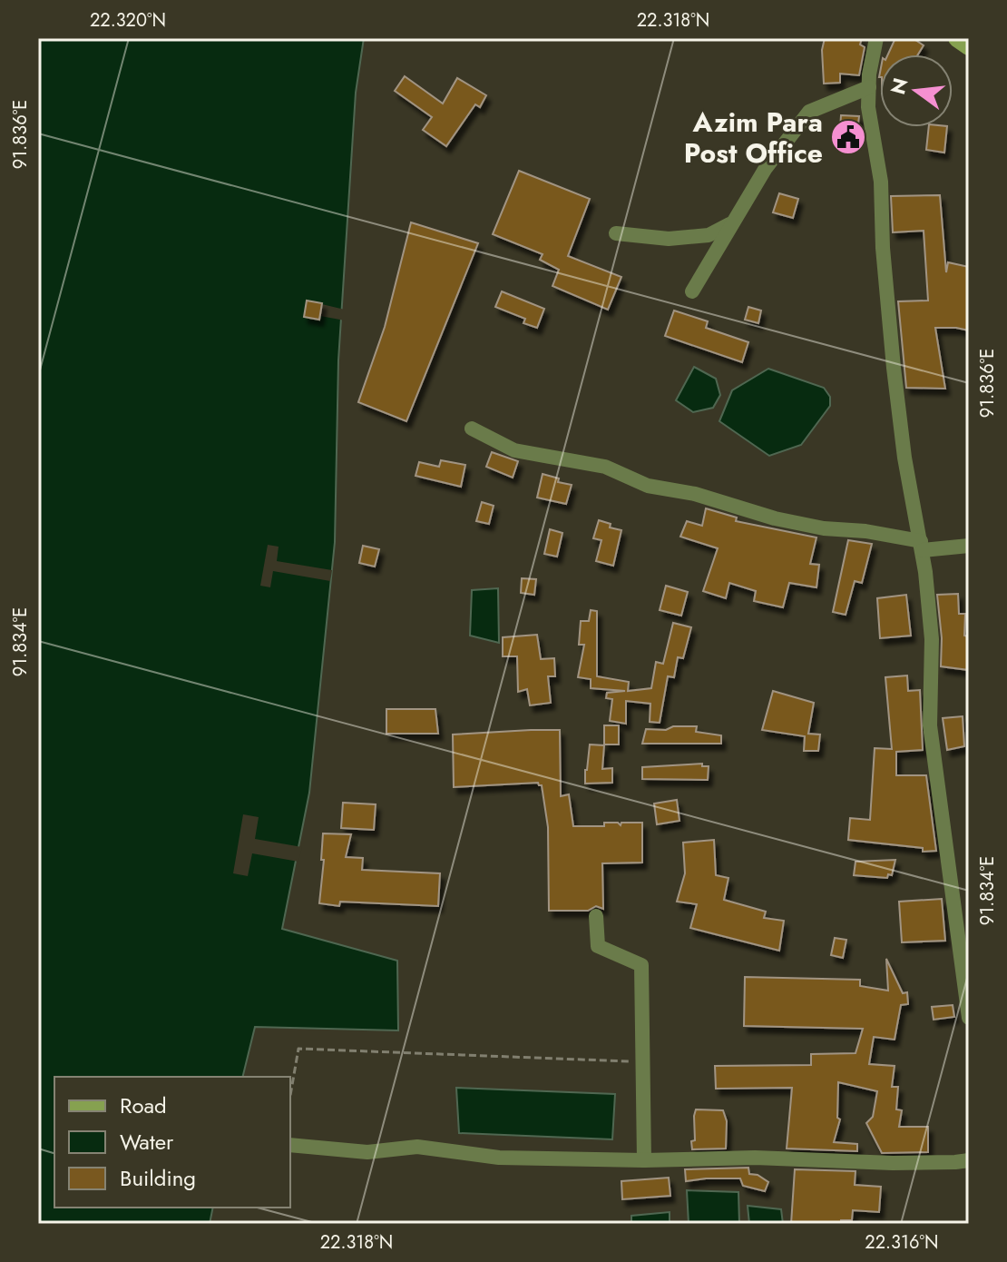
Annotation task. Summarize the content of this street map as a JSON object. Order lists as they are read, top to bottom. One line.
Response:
{"places":{"public building":["Azim Para Post Office"]},"legend":["Road","Water","Building"],"north":"left","coordinates":["22.320°N","22.318°N","91.836°E","91.834°E","22.316°N"]}
